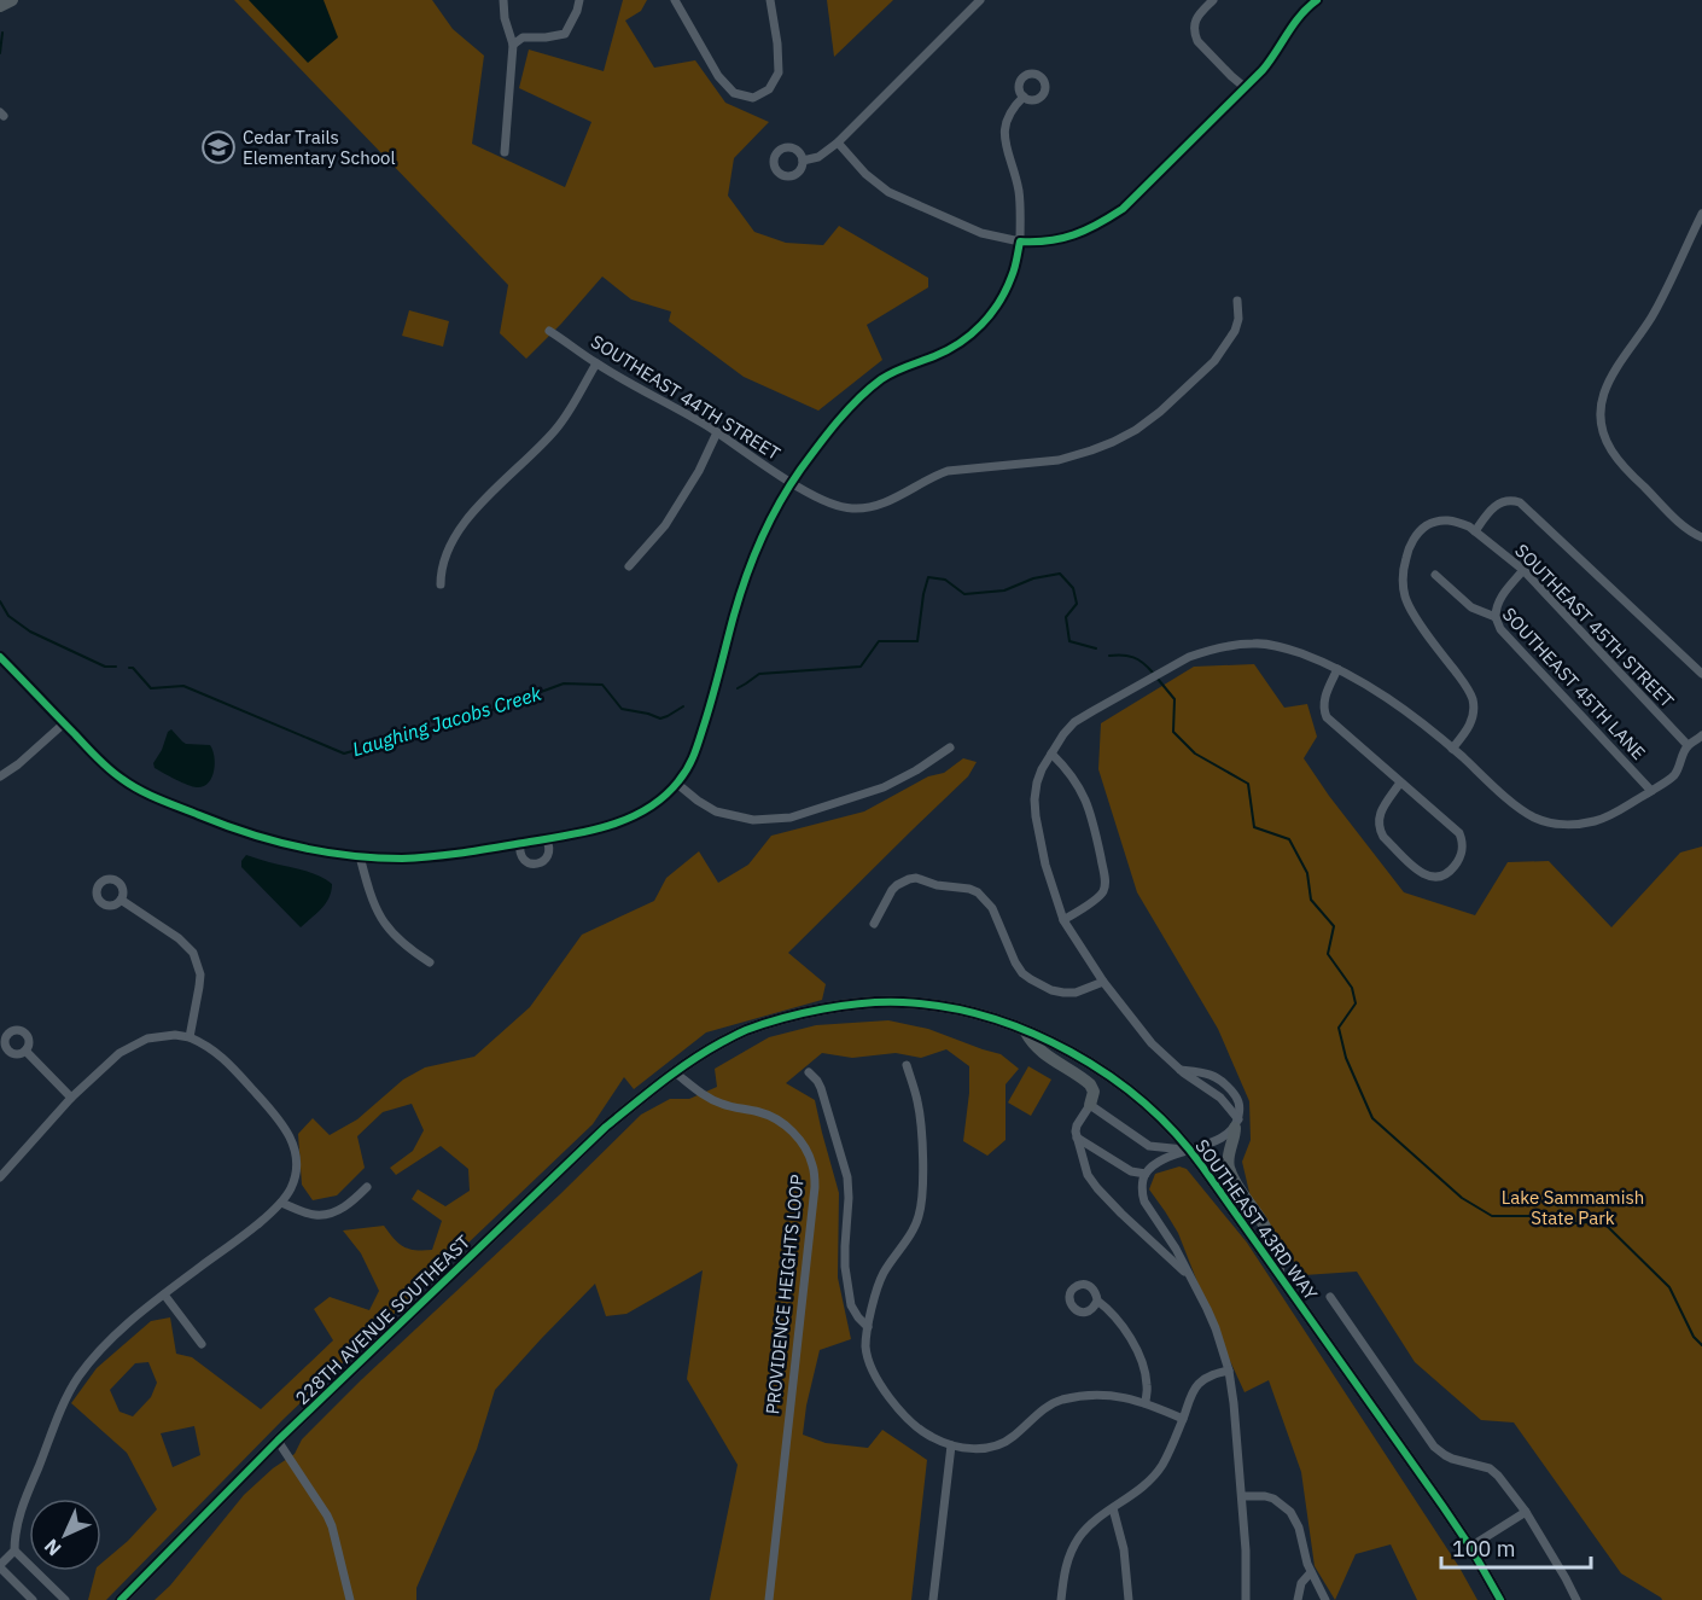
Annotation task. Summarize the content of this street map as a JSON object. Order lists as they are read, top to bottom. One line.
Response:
{"streets":{"main road":["SOUTHEAST 43RD WAY","228TH AVENUE SOUTHEAST"],"street":["SOUTHEAST 44TH STREET","SOUTHEAST 45TH STREET","SOUTHEAST 45TH LANE","PROVIDENCE HEIGHTS LOOP"]},"crossings":[["SOUTHEAST 43RD WAY","PROVIDENCE HEIGHTS LOOP"],["SOUTHEAST 43RD WAY","228TH AVENUE SOUTHEAST"],["PROVIDENCE HEIGHTS LOOP","228TH AVENUE SOUTHEAST"]],"water":["Laughing Jacobs Creek"],"parks":["Lake Sammamish State Park"],"places":{"school or university":["Cedar Trails Elementary School"]},"scale_bar":"100 m","north":"bottom left"}
